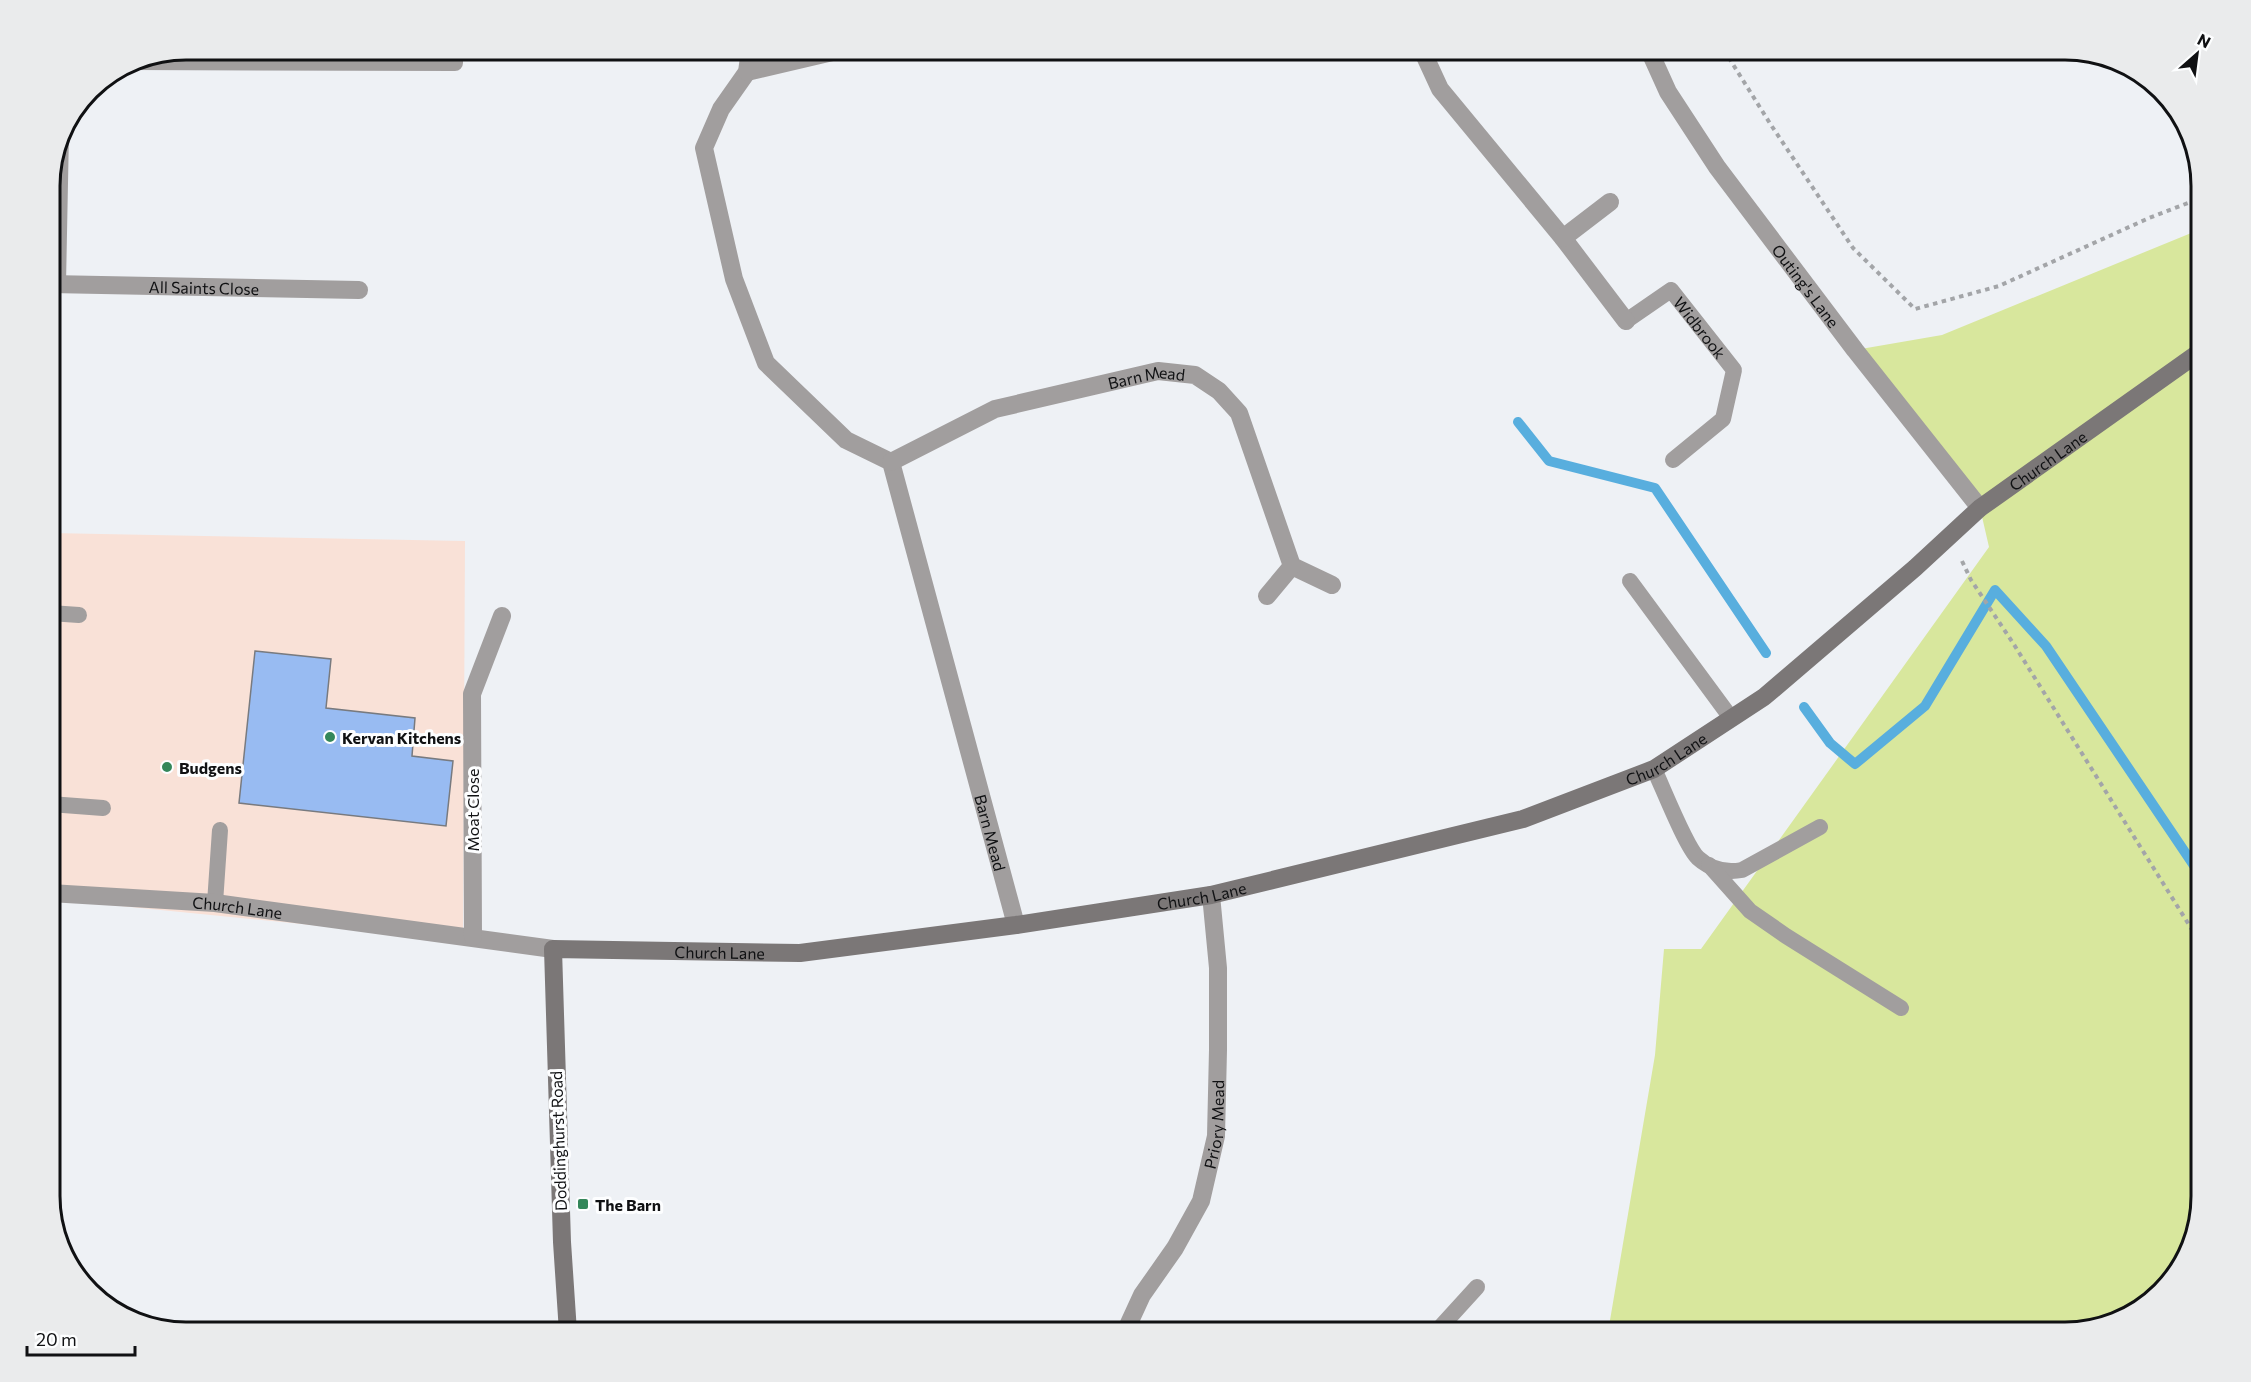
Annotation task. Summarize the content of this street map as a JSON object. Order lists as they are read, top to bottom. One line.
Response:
{"streets":{"street":["Outing's Lane","All Saints Close","Widbrook","Barn Mead","Church Lane","Moat Close","Priory Mead","Doddinghurst Road"]},"crossings":[["Outing's Lane","Church Lane"],["Barn Mead","Church Lane"],["Church Lane","Moat Close"],["Church Lane","Priory Mead"],["Church Lane","Doddinghurst Road"]],"places":{"other":["Kervan Kitchens","Budgens"],"transit":["The Barn"]},"scale_bar":"20 m","north":"top right"}
